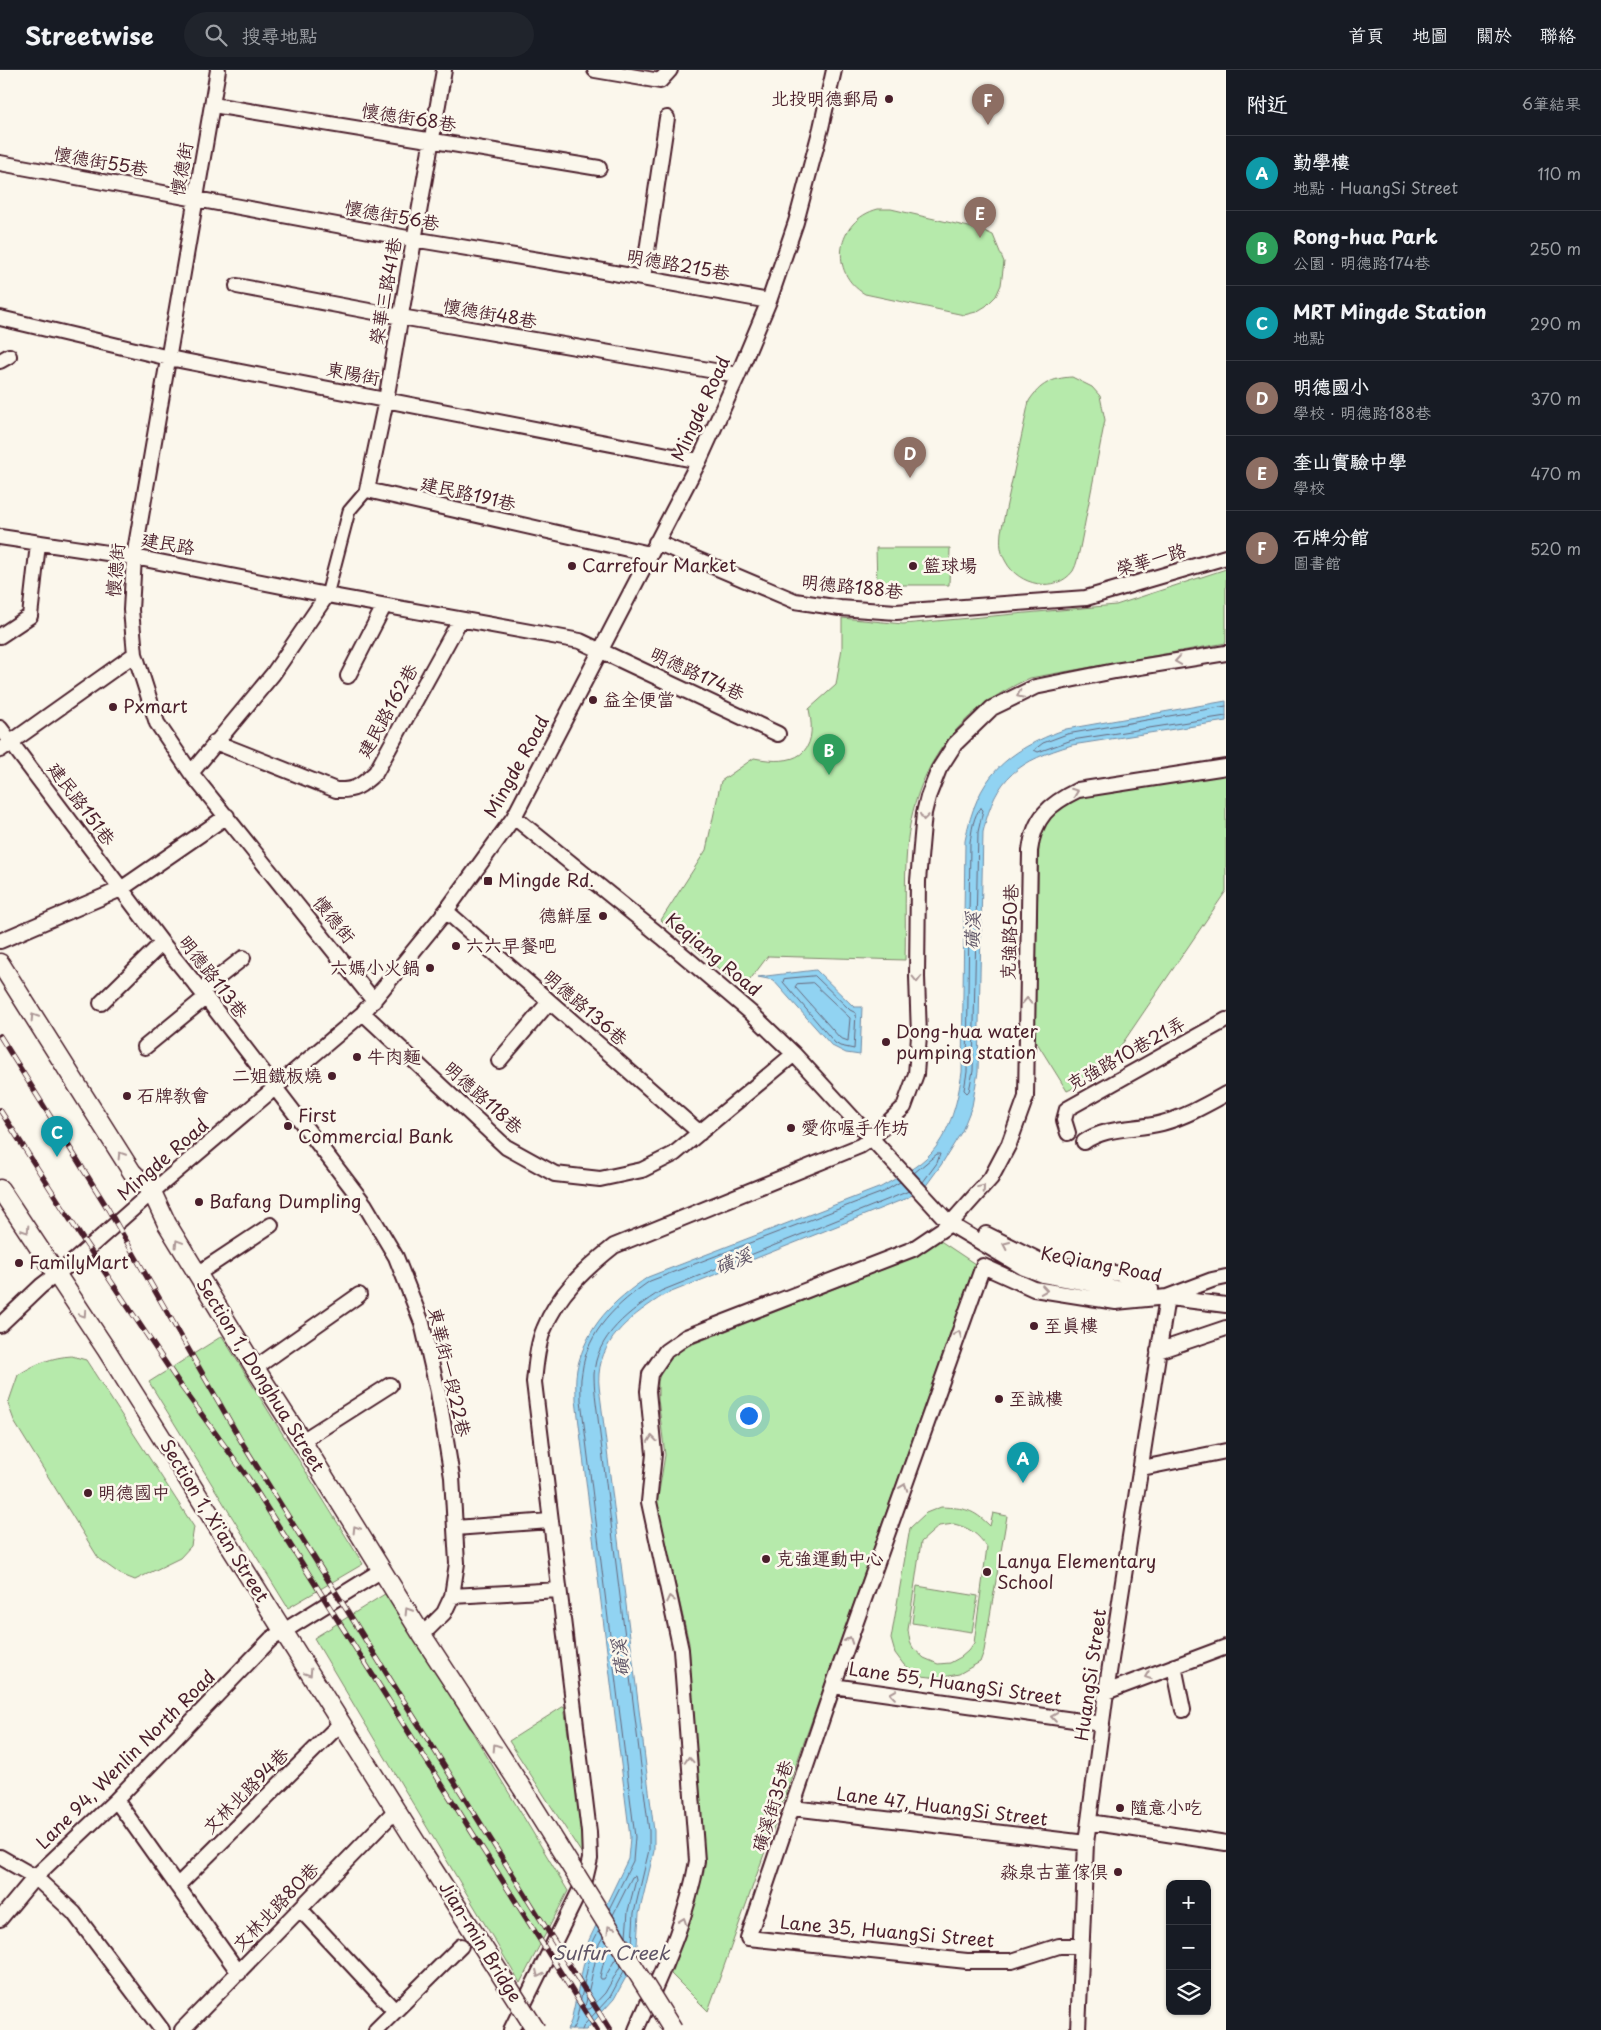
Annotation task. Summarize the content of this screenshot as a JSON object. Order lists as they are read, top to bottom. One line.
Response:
{"streets":{"street":["懷德街68巷","懷德街55巷","懷德街","懷德街56巷","明德路215巷","榮華三路41巷","懷德街48巷","東陽街","Mingde Road","建民路191巷","建民路","榮華一路","明德路188巷","明德路174巷","建民路162巷","建民路151巷","克強路50巷","Keqiang Road","明德路113巷","明德路136巷","克強路10巷21弄","明德路118巷","KeQiang Road","東華街一段22巷","Section 1, Donghua Street","Section 1, Xi'an Street","HuangSi Street","Lane 55, HuangSi Street","Lane 94, Wenlin North Road","文林北路94巷","磺溪街35巷","Lane 47, HuangSi Street","文林北路80巷","Lane 35, HuangSi Street","Jian-min Bridge"]},"crossings":[["懷德街68巷","懷德街"],["懷德街68巷","榮華三路41巷"],["懷德街55巷","懷德街"],["懷德街55巷","懷德街56巷"],["懷德街","懷德街56巷"],["懷德街","東陽街"],["懷德街","Mingde Road"],["懷德街","建民路"],["懷德街56巷","明德路215巷"],["懷德街56巷","榮華三路41巷"],["明德路215巷","Mingde Road"],["榮華三路41巷","懷德街48巷"],["榮華三路41巷","東陽街"],["懷德街48巷","Mingde Road"],["東陽街","Mingde Road"],["Mingde Road","建民路191巷"],["Mingde Road","建民路"],["Mingde Road","明德路188巷"],["Mingde Road","明德路174巷"],["Mingde Road","Keqiang Road"],["Mingde Road","明德路113巷"],["Mingde Road","明德路136巷"],["Mingde Road","明德路118巷"],["Mingde Road","東華街一段22巷"],["Mingde Road","Section 1, Donghua Street"],["Mingde Road","Section 1, Xi'an Street"],["建民路191巷","明德路188巷"],["建民路","明德路174巷"],["建民路","建民路162巷"],["榮華一路","明德路188巷"],["建民路151巷","明德路113巷"],["克強路50巷","KeQiang Road"],["Keqiang Road","明德路118巷"],["Keqiang Road","KeQiang Road"],["明德路113巷","東華街一段22巷"],["明德路136巷","明德路118巷"],["KeQiang Road","HuangSi Street"],["KeQiang Road","磺溪街35巷"],["東華街一段22巷","Section 1, Donghua Street"],["Section 1, Donghua Street","Lane 94, Wenlin North Road"],["Section 1, Xi'an Street","Lane 94, Wenlin North Road"],["Section 1, Xi'an Street","文林北路94巷"],["Section 1, Xi'an Street","文林北路80巷"],["Section 1, Xi'an Street","Jian-min Bridge"],["HuangSi Street","Lane 55, HuangSi Street"],["HuangSi Street","磺溪街35巷"],["HuangSi Street","Lane 47, HuangSi Street"],["HuangSi Street","Lane 35, HuangSi Street"],["Lane 55, HuangSi Street","磺溪街35巷"],["磺溪街35巷","Lane 47, HuangSi Street"],["磺溪街35巷","Lane 35, HuangSi Street"],["Lane 47, HuangSi Street","Lane 35, HuangSi Street"]],"one_way":["克強路50巷","Section 1, Donghua Street","Section 1, Xi'an Street","Lane 55, HuangSi Street","磺溪街35巷"],"water":["磺溪","Sulfur Creek"],"places":{"other":["北投明德郵局","Carrefour Market","籃球場","益全便當","Pxmart","德鮮屋","六六早餐吧","六媽小火鍋","Dong-hua water pumping station","牛肉麵","二姐鐵板燒","石牌教會","First Commercial Bank","愛你喔手作坊","Bafang Dumpling","FamilyMart","至真樓","至誠樓","明德國中","克強運動中心","Lanya Elementary School","隨意小吃","淼泉古董傢俱"],"transit":["Mingde Rd."]},"page":{"header":"Streetwise","search":"搜尋地點","nav":["首頁","地圖","關於","聯絡"],"heading":["附近","6筆結果"],"pins":["F","E","D","B","C","A"],"list":[{"mark":"A","name":"勤學樓","note":"地點 · HuangSi Street","value":"110 m"},{"mark":"B","name":"Rong-hua Park","note":"公園 · 明德路174巷","value":"250 m"},{"mark":"C","name":"MRT Mingde Station","note":"地點","value":"290 m"},{"mark":"D","name":"明德國小","note":"學校 · 明德路188巷","value":"370 m"},{"mark":"E","name":"奎山實驗中學","note":"學校","value":"470 m"},{"mark":"F","name":"石牌分館","note":"圖書館","value":"520 m"}],"map_buttons":["+","−"]}}
